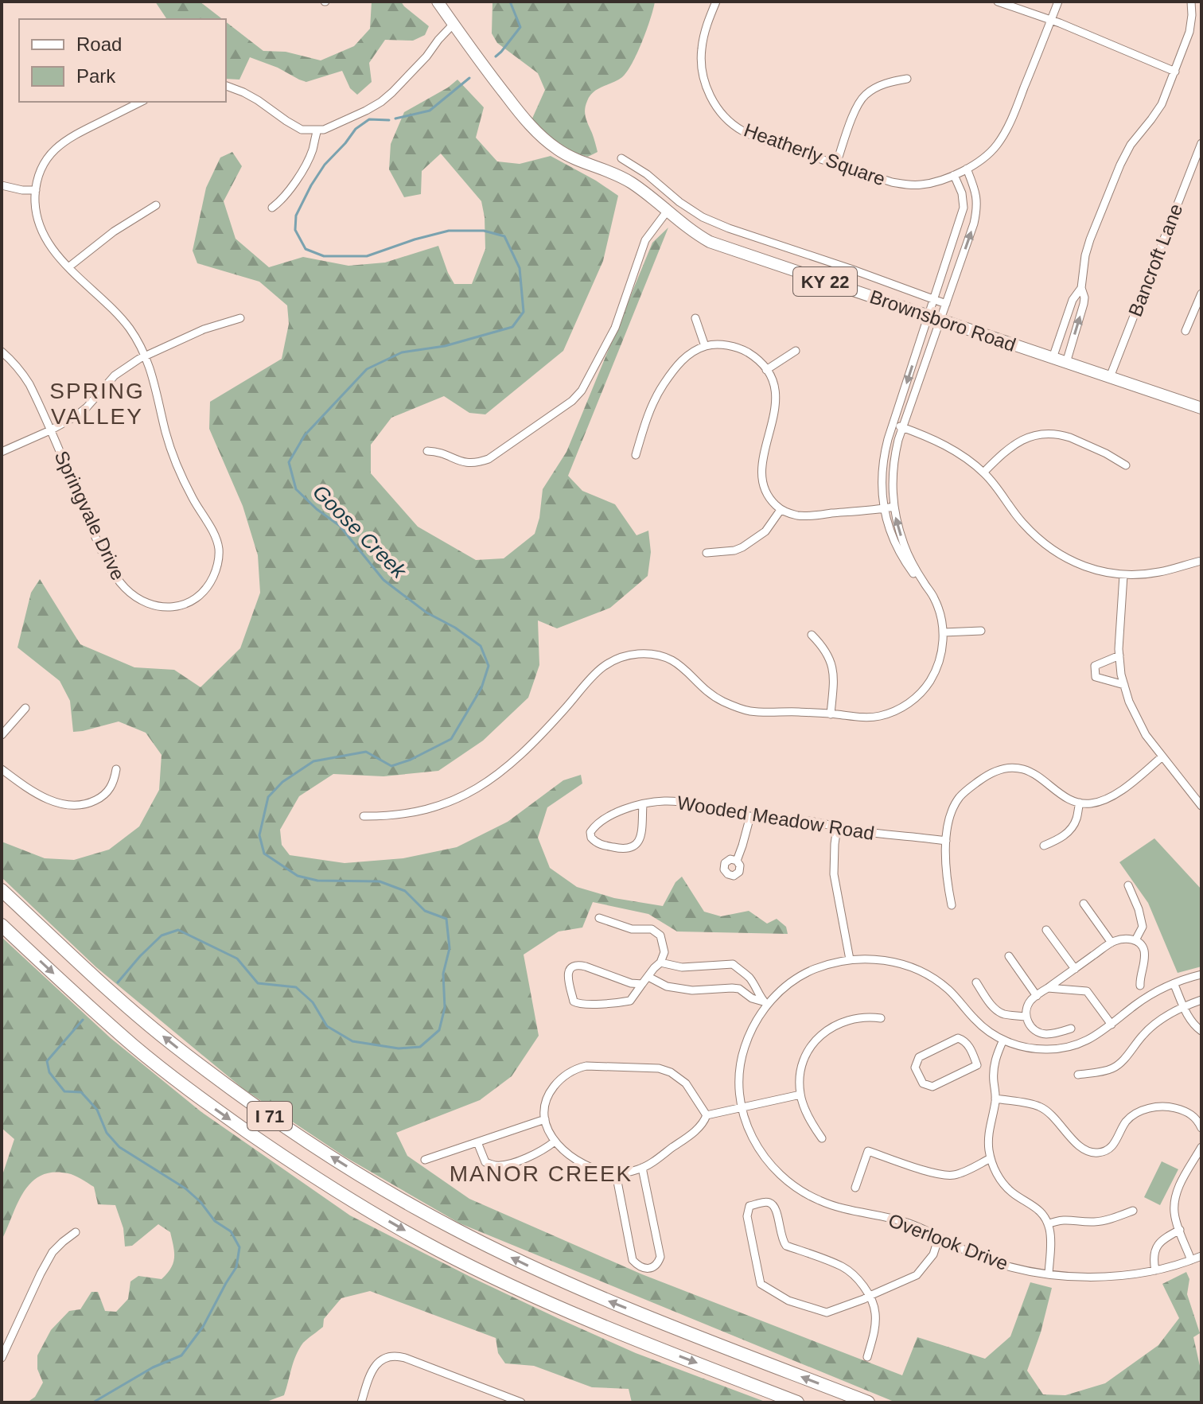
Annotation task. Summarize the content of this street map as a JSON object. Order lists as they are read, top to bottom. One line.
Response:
{"streets":{"highway":["I 71"],"main road":["KY 22","Brownsboro Road"],"street":["Heatherly Square","Bancroft Lane","Springvale Drive","Wooded Meadow Road","Overlook Drive"]},"crossings":[["Bancroft Lane","Brownsboro Road"]],"districts":["SPRING VALLEY","MANOR CREEK"],"water":["Goose Creek"],"legend":["Road","Park"]}
